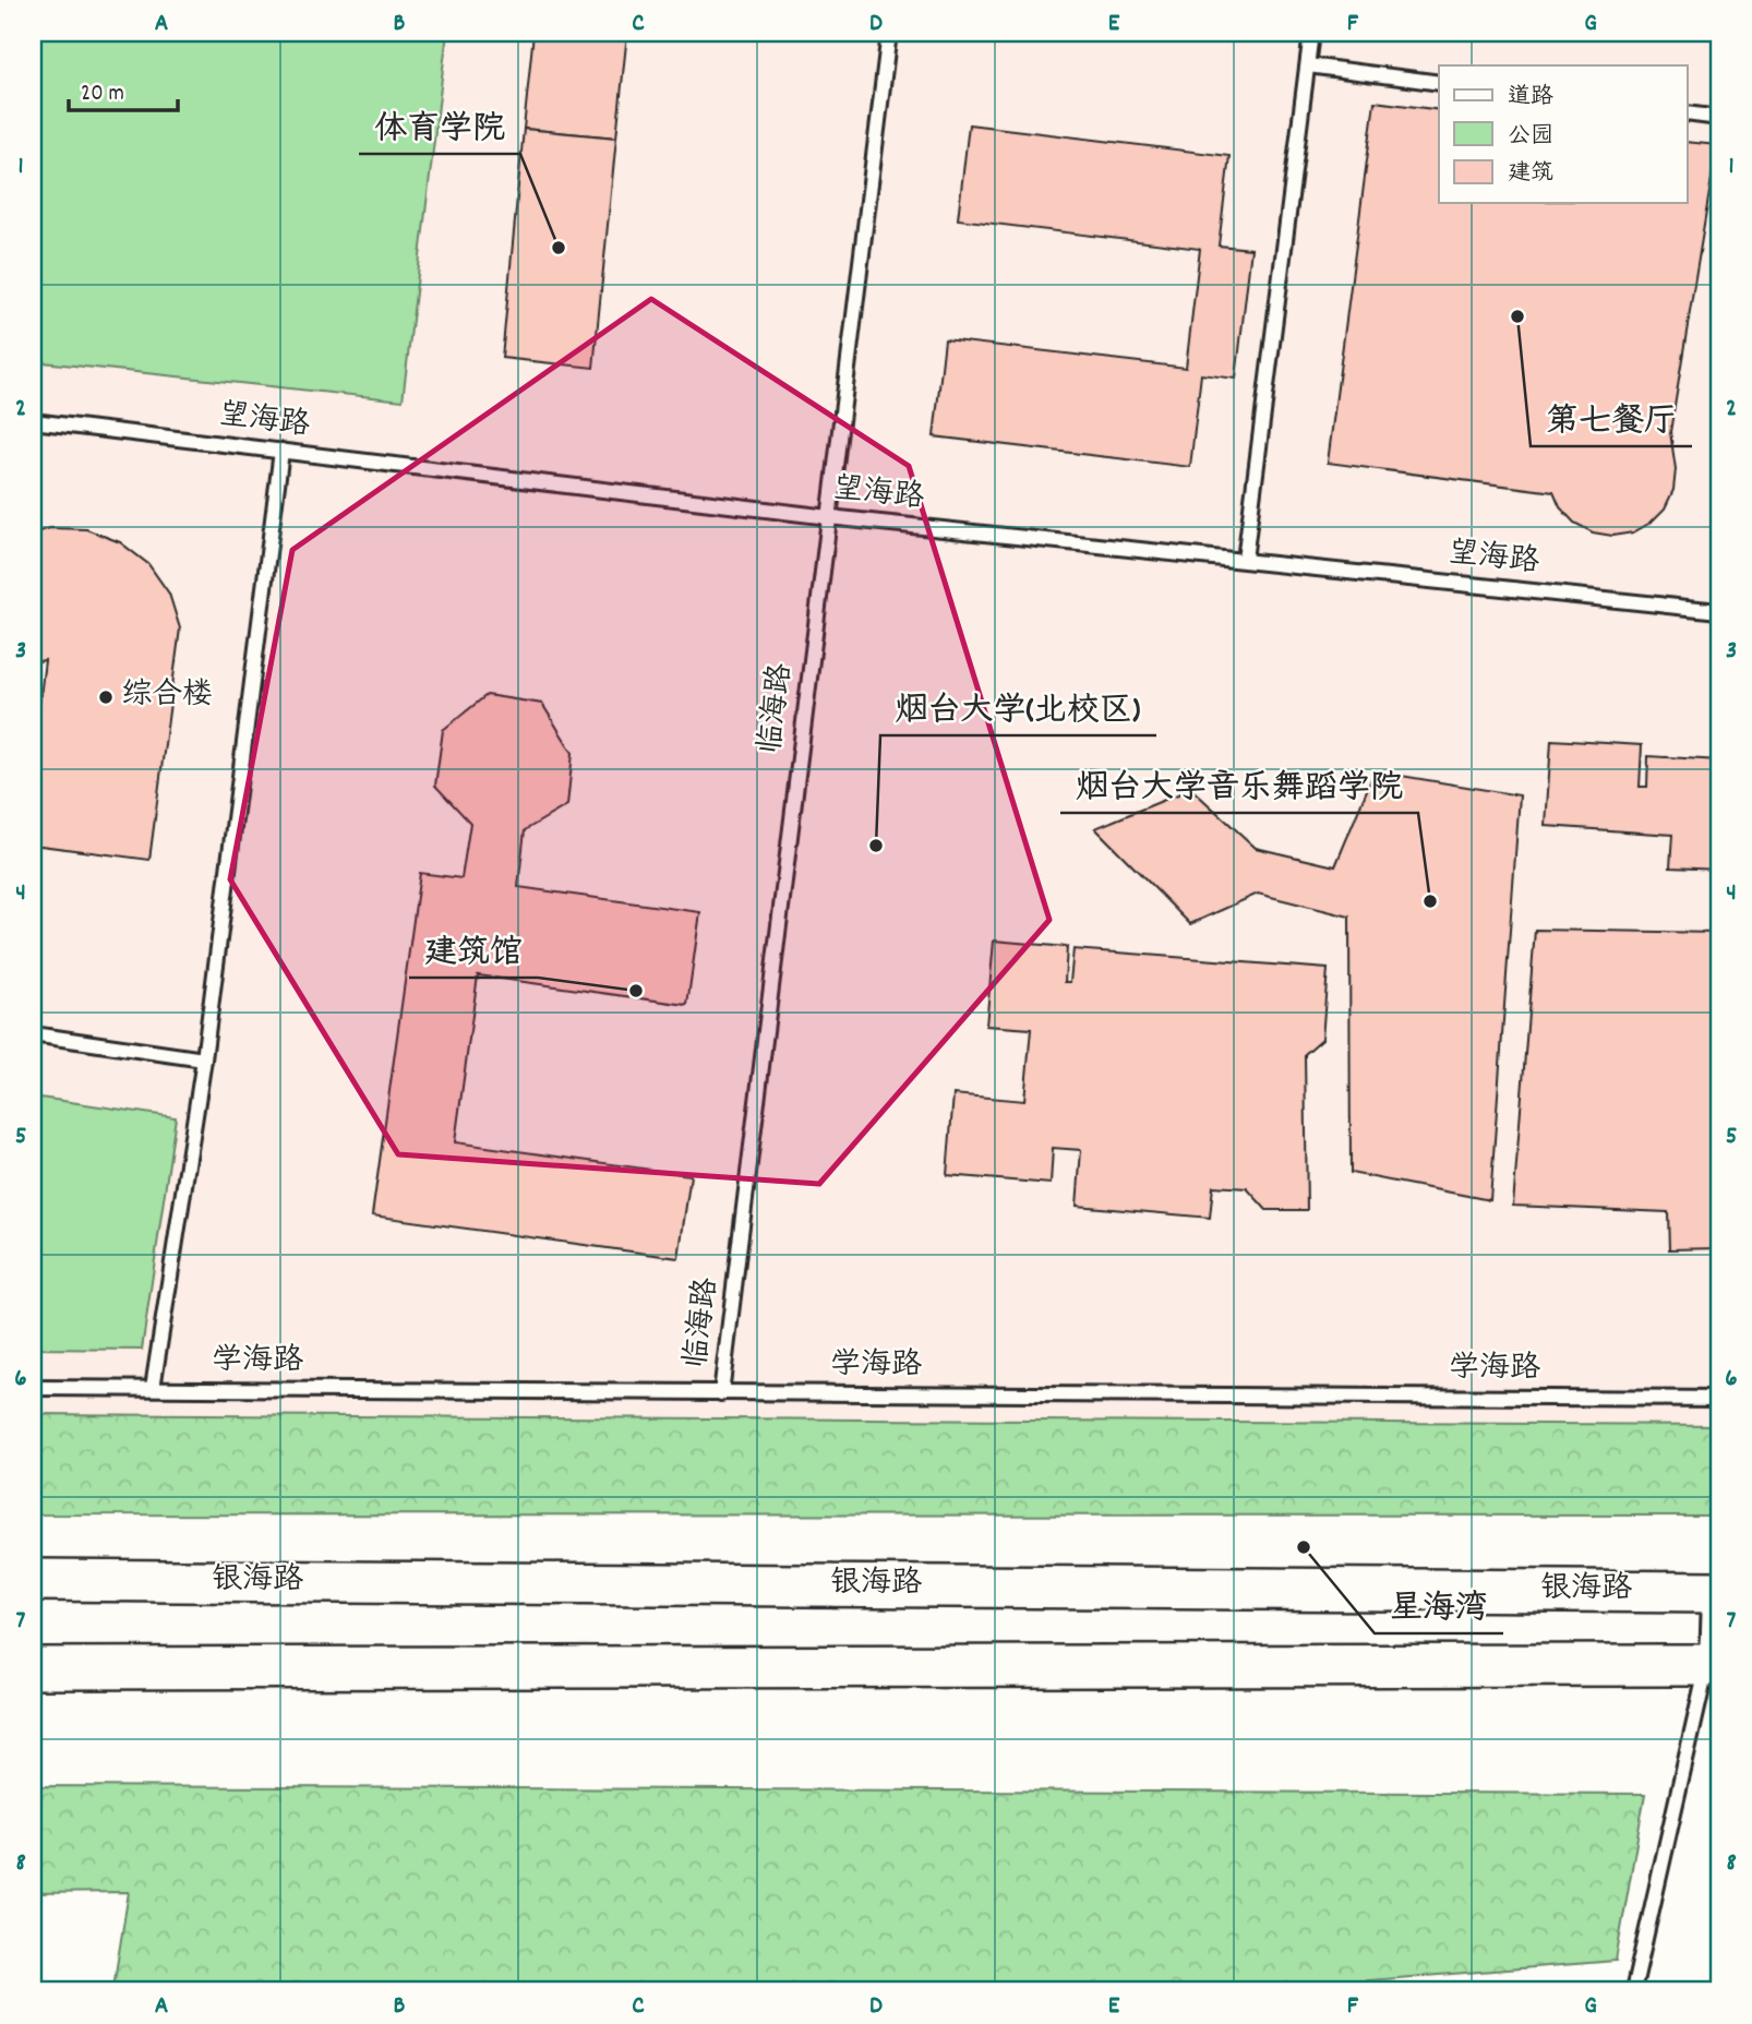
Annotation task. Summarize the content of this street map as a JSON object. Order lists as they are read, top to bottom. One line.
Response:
{"streets":{"main road":["银海路"],"lane":["望海路","临海路","学海路"]},"crossings":[["望海路","临海路"],["临海路","学海路"]],"places":["体育学院","第七餐厅","综合楼","烟台大学(北校区)","烟台大学音乐舞蹈学院","建筑馆","星海湾"],"legend":["道路","公园","建筑"],"scale_bar":"20 m","grid":{"columns":["A","B","C","D","E","F","G"],"rows":["1","2","3","4","5","6","7","8"]}}
